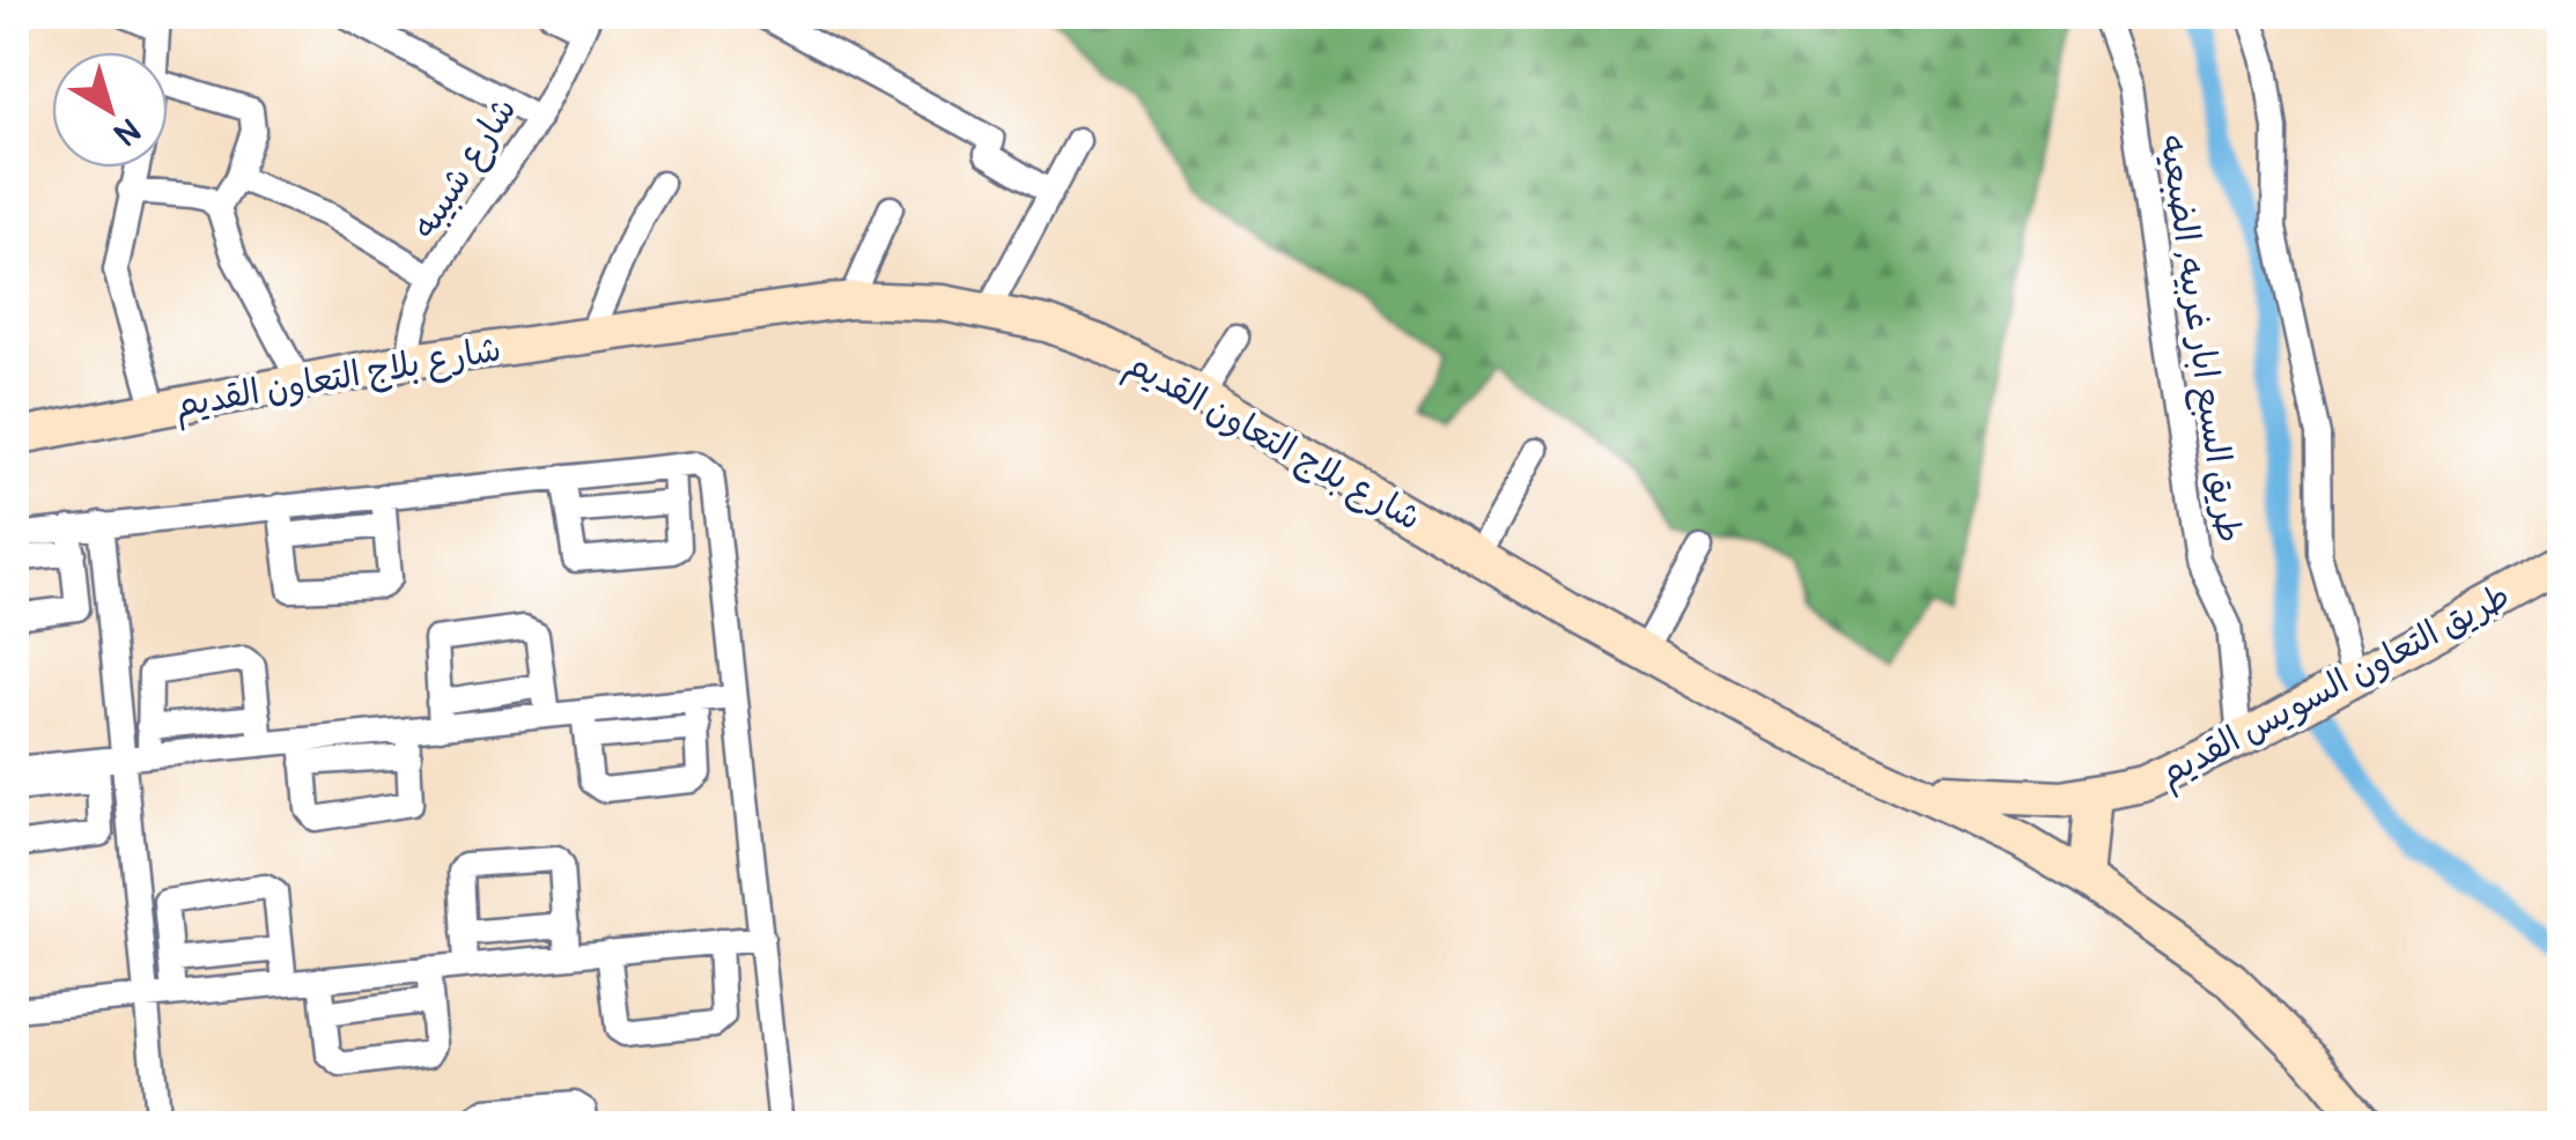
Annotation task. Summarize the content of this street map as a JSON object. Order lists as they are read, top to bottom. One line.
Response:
{"streets":{"street":["شارع شبيبه","طريق السبع ابار غربيه, الضبعيه","شارع بلاج التعاون القديم","طريق التعاون السويس القديم"]},"crossings":[["شارع شبيبه","شارع بلاج التعاون القديم"],["طريق السبع ابار غربيه, الضبعيه","طريق التعاون السويس القديم"],["شارع بلاج التعاون القديم","طريق التعاون السويس القديم"]],"north":"bottom right"}
